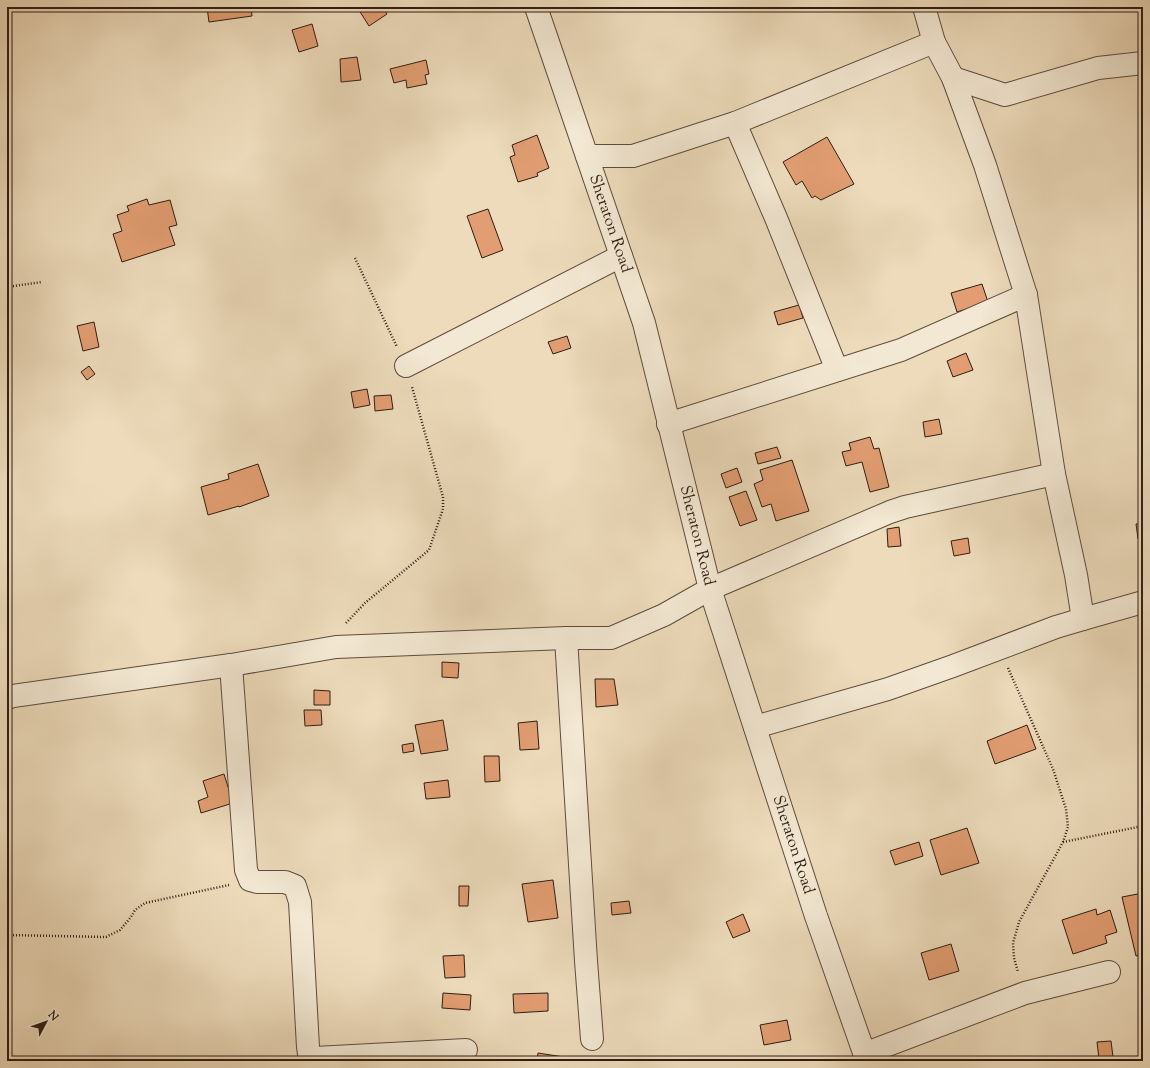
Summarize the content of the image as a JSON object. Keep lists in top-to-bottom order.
{
  "streets": {
    "street": ["Sheraton Road"]
  },
  "north": "top right"
}
